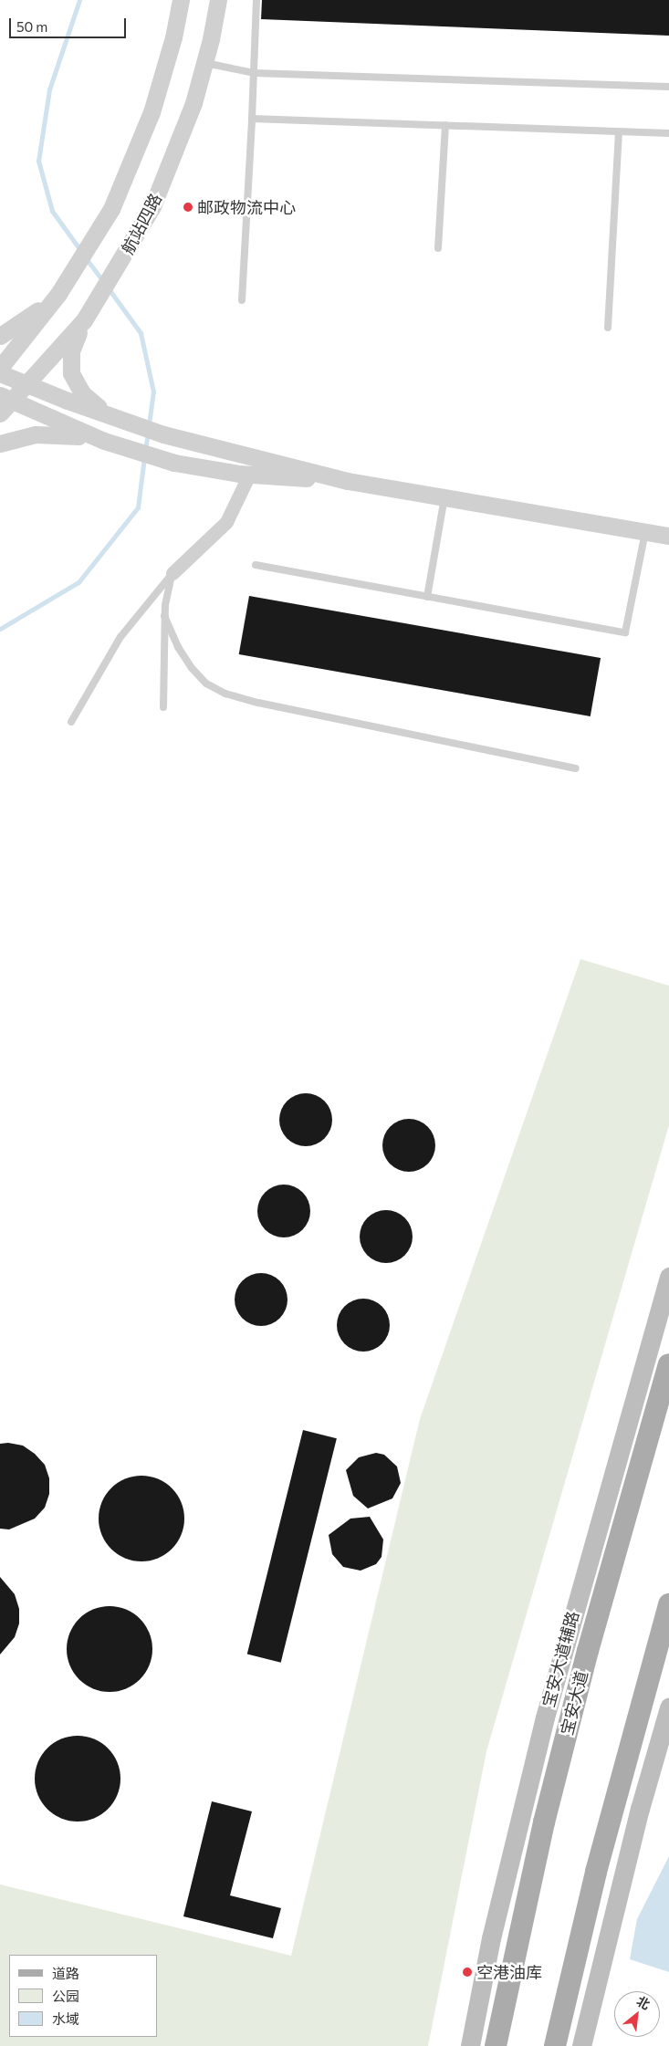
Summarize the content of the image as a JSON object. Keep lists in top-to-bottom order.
{
  "streets": {
    "main road": ["宝安大道辅路", "宝安大道"],
    "street": ["航站四路"]
  },
  "places": ["邮政物流中心", "空港油库"],
  "legend": ["道路", "公园", "水域"],
  "scale_bar": "50 m",
  "north": "top right"
}
